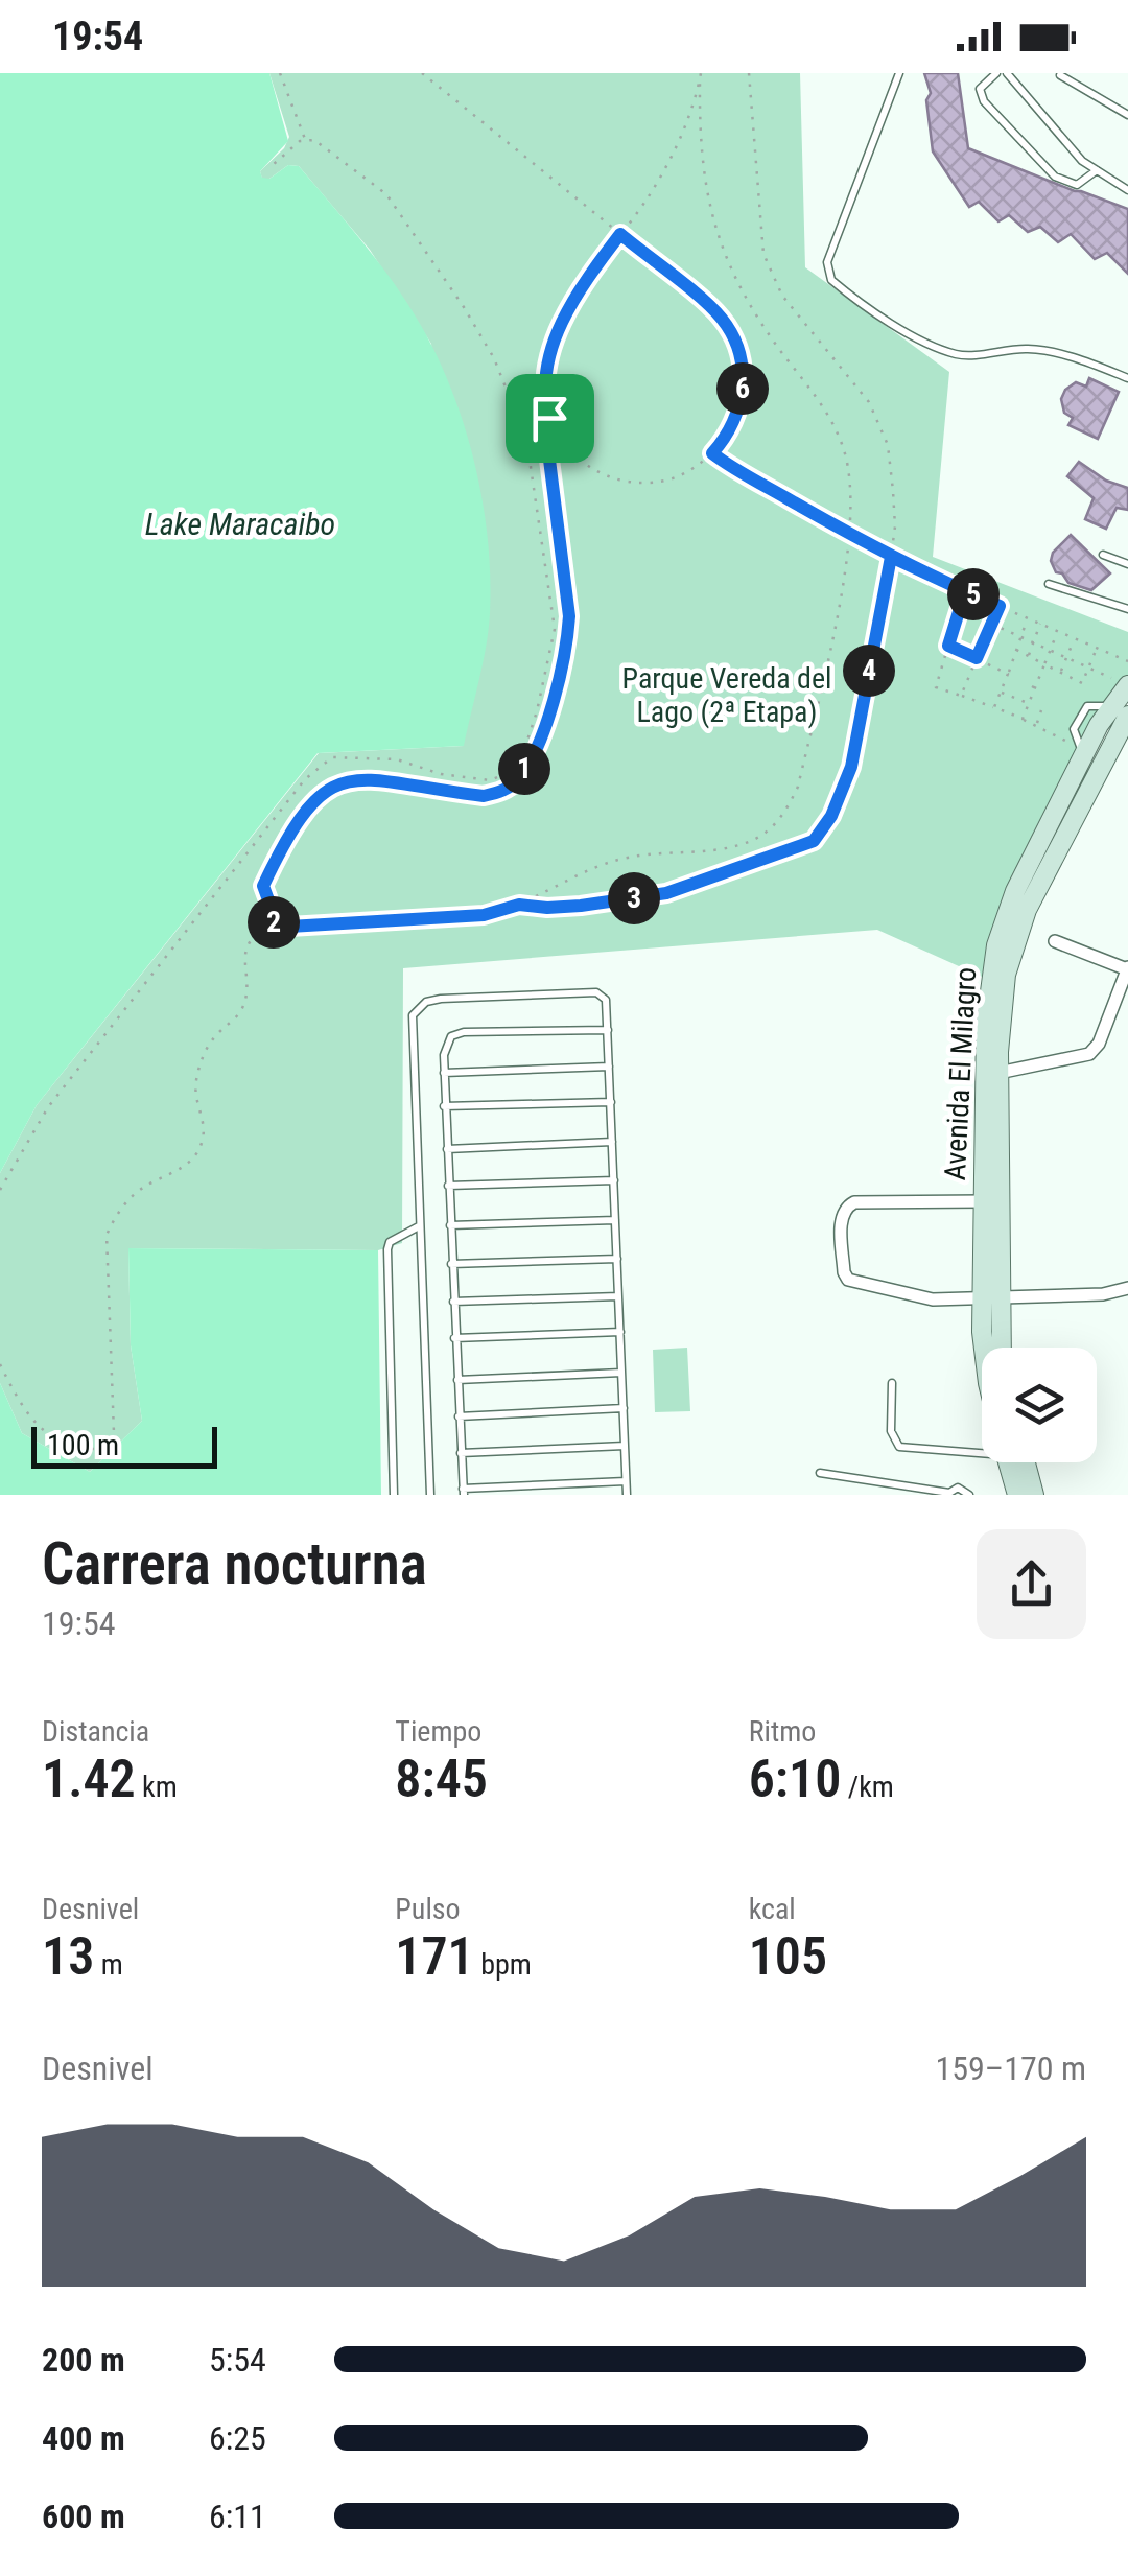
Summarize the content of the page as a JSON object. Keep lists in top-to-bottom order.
{
  "streets": {
    "main road": ["Avenida El Milagro"]
  },
  "water": ["Lake Maracaibo"],
  "parks": ["Parque Vereda del Lago (2ª Etapa)"],
  "scale_bar": "100 m",
  "page": {
    "status": "19:54",
    "pins": [
      "6",
      "5",
      "4",
      "1",
      "3",
      "2"
    ],
    "scale": "100 m",
    "heading": ["Carrera nocturna", "19:54"],
    "stats": [
      ["Distancia", "1.42 km"],
      ["Tiempo", "8:45"],
      ["Ritmo", "6:10 /km"],
      ["Desnivel", "13 m"],
      ["Pulso", "171 bpm"],
      ["kcal", "105"]
    ],
    "chart": ["Desnivel", "159–170 m"],
    "list": [
      {
        "name": "200 m",
        "note": "5:54"
      },
      {
        "name": "400 m",
        "note": "6:25"
      },
      {
        "name": "600 m",
        "note": "6:11"
      }
    ]
  }
}
